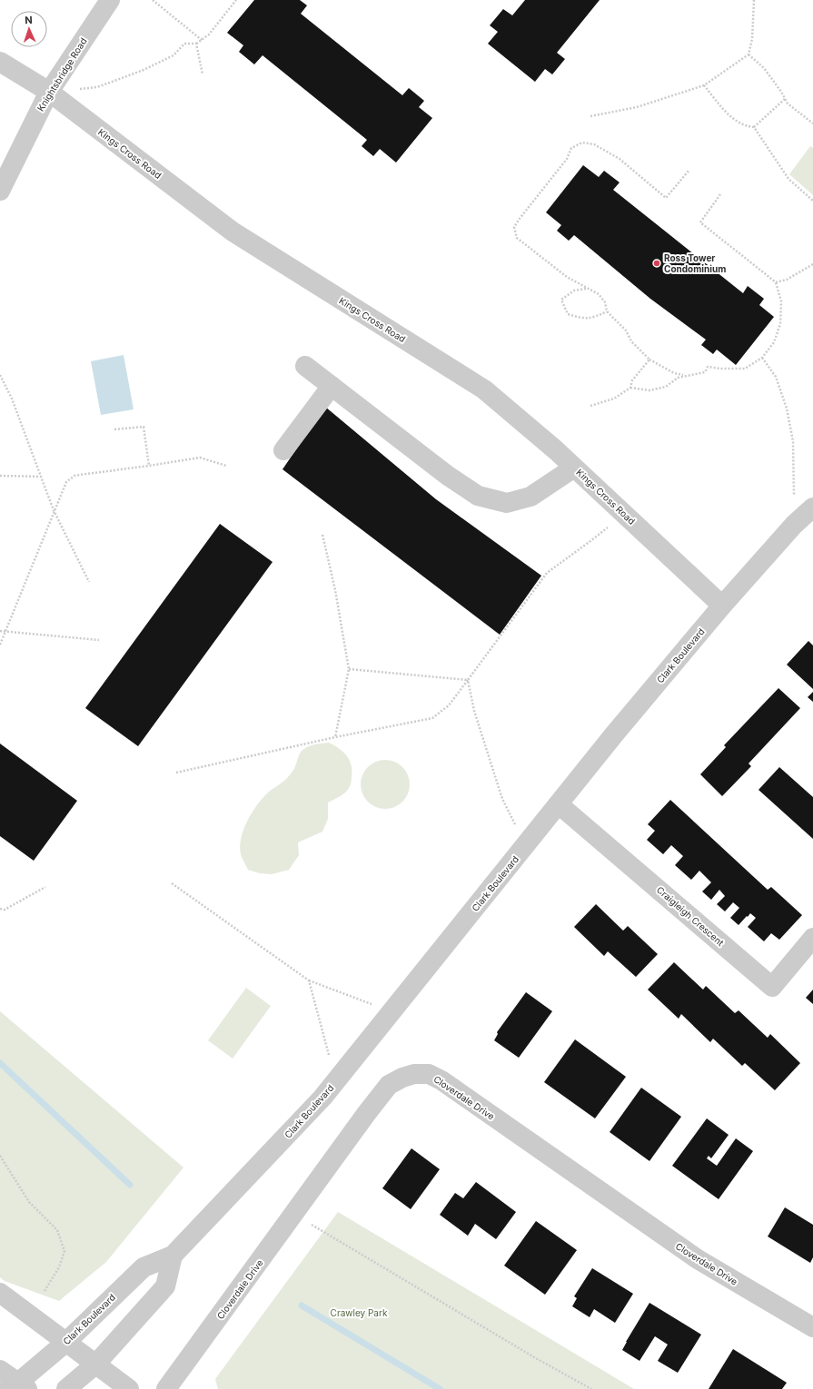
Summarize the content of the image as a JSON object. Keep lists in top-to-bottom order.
{
  "streets": {
    "street": [
      "Knightsbridge Road",
      "Kings Cross Road",
      "Clark Boulevard",
      "Craigleigh Crescent",
      "Cloverdale Drive"
    ]
  },
  "crossings": [
    ["Knightsbridge Road", "Kings Cross Road"],
    ["Kings Cross Road", "Clark Boulevard"],
    ["Clark Boulevard", "Craigleigh Crescent"]
  ],
  "parks": ["Crawley Park"],
  "places": ["Ross Tower Condominium"],
  "north": "top"
}
